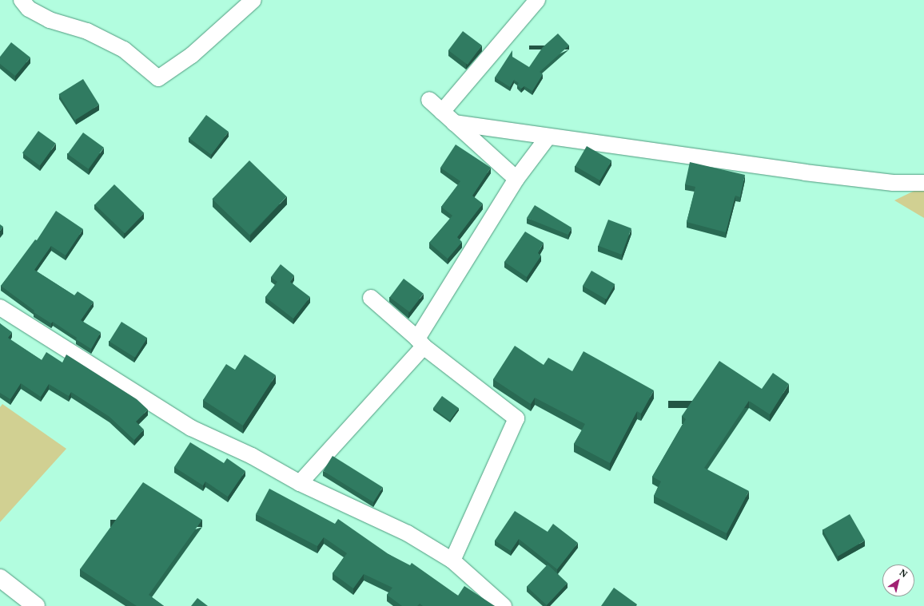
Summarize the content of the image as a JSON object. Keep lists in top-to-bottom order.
{
  "north": "top right"
}
